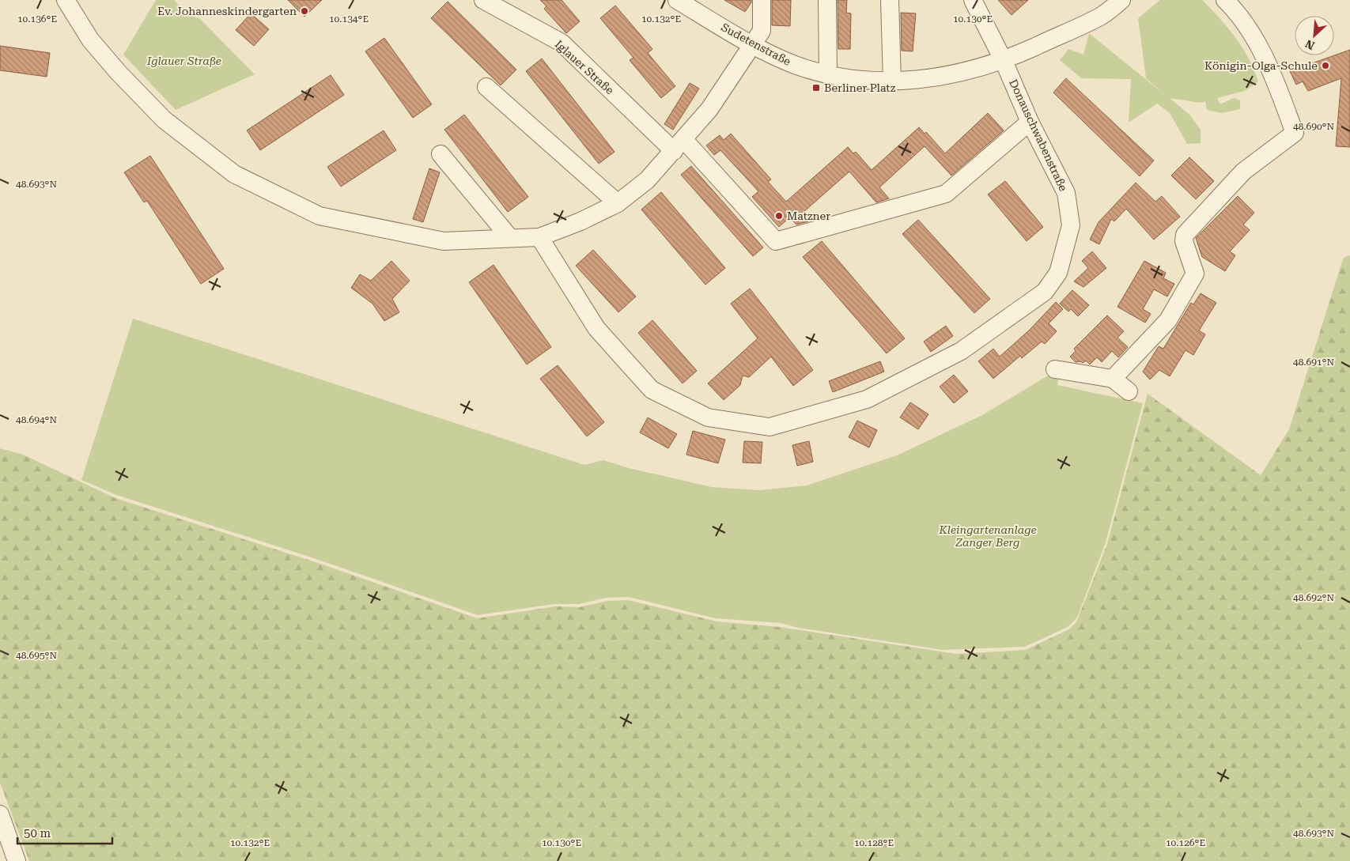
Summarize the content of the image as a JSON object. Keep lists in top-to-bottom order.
{
  "streets": {
    "street": ["Sudetenstraße", "Iglauer Straße", "Donauschwabenstraße"]
  },
  "crossings": [
    ["Sudetenstraße", "Donauschwabenstraße"]
  ],
  "parks": ["Iglauer Straße", "Kleingartenanlage Zanger Berg"],
  "places": {
    "other": ["Ev. Johanneskindergarten", "Königin-Olga-Schule", "Matzner"],
    "transit": ["Berliner Platz"]
  },
  "scale_bar": "50 m",
  "north": "bottom left",
  "coordinates": [
    "10.136°E",
    "10.134°E",
    "10.132°E",
    "10.130°E",
    "48.690°N",
    "48.693°N",
    "48.691°N",
    "48.694°N",
    "48.692°N",
    "48.695°N",
    "10.128°E",
    "10.126°E"
  ]
}
